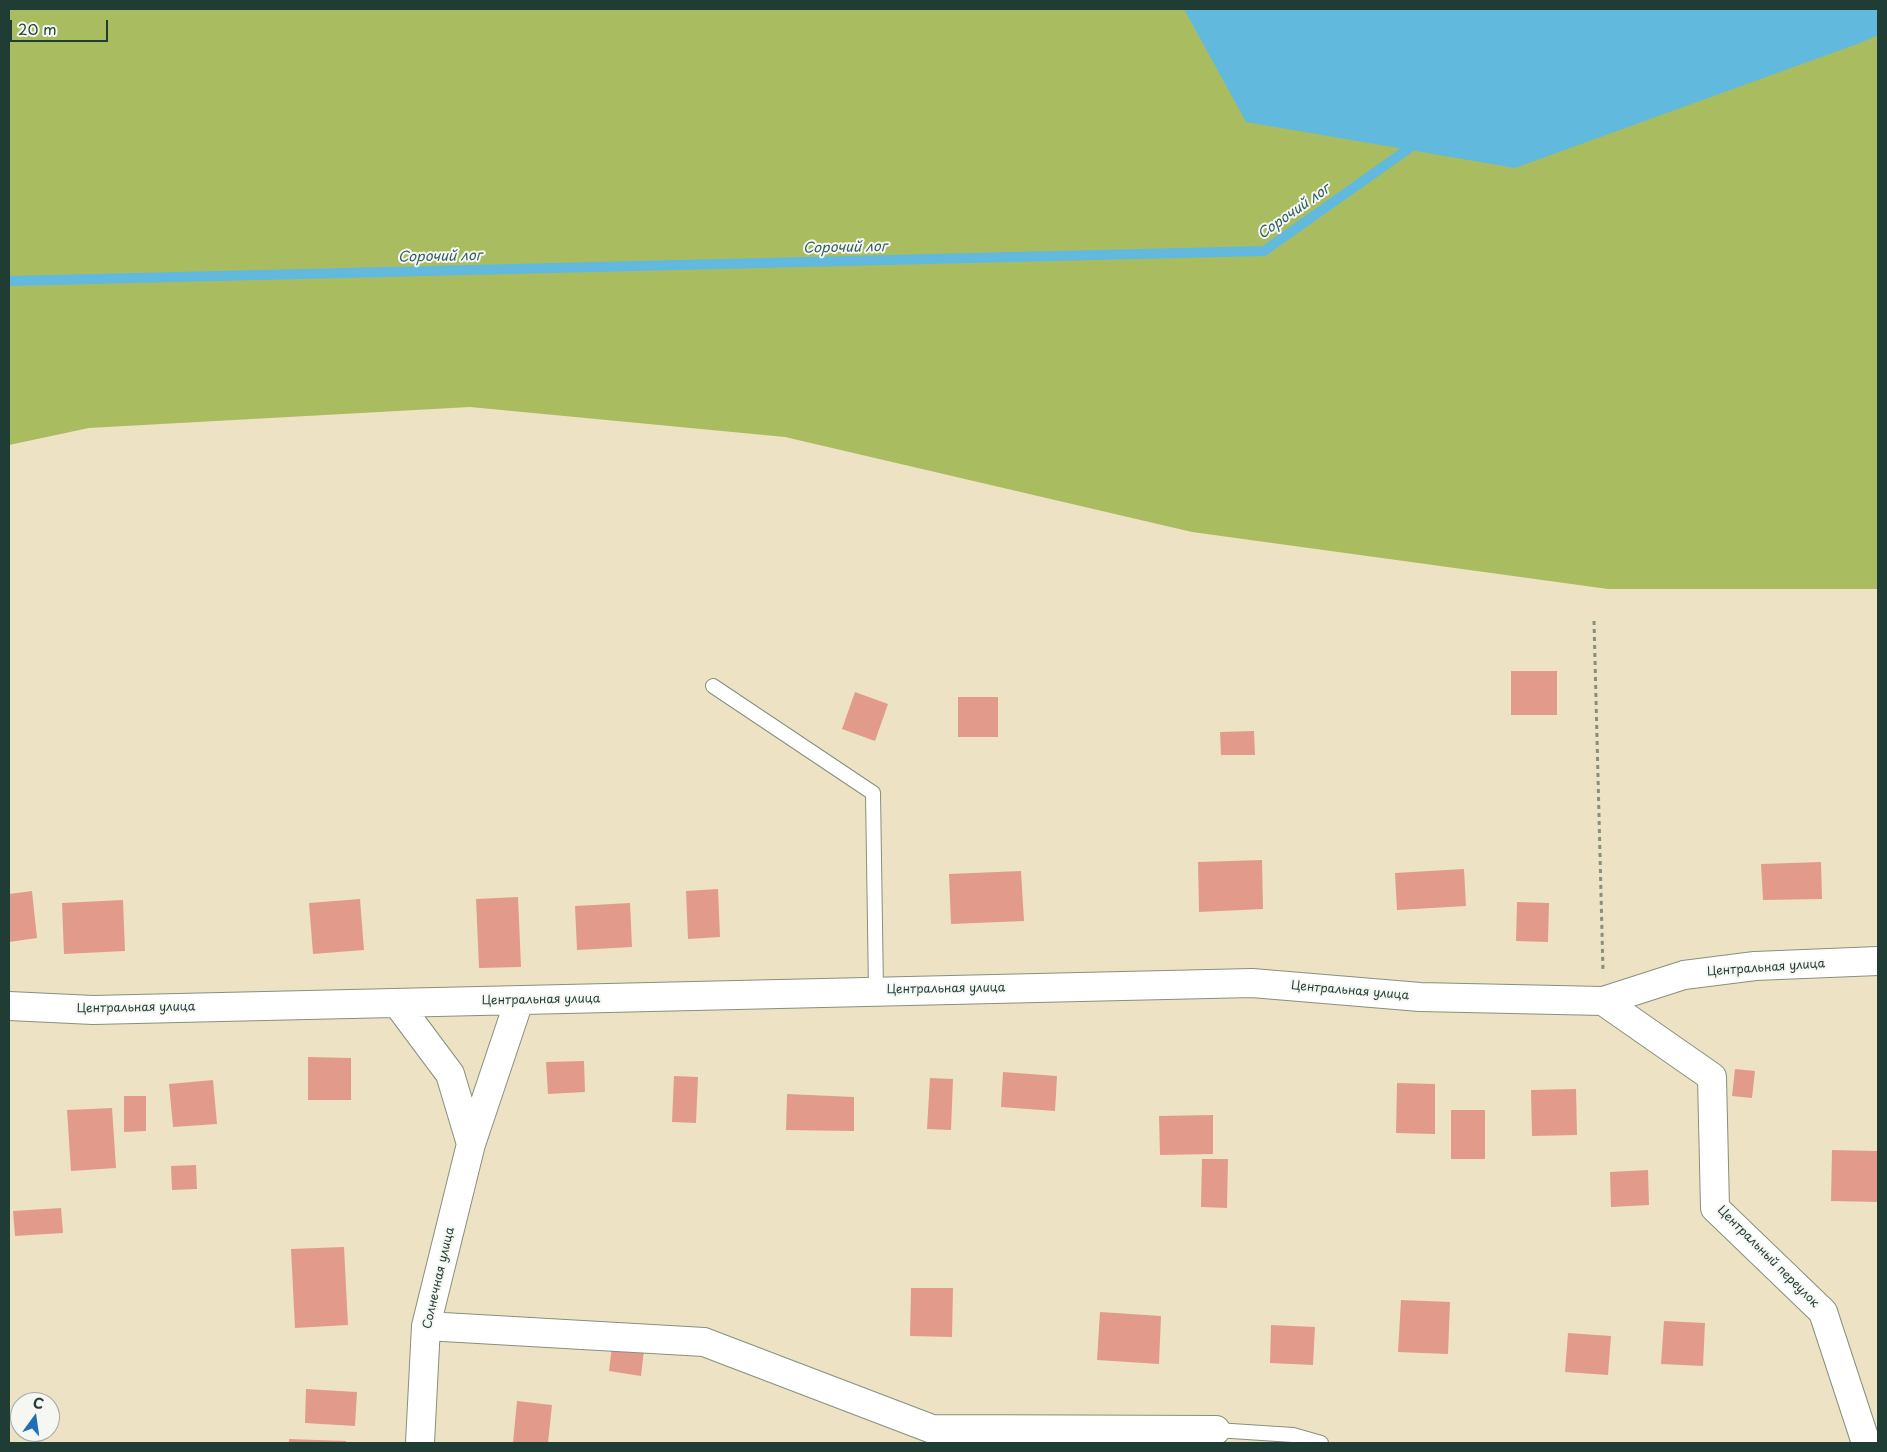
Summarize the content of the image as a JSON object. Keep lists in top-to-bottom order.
{
  "streets": {
    "street": ["Центральная улица", "Центральный переулок", "Солнечная улица"]
  },
  "crossings": [
    ["Центральная улица", "Центральный переулок"],
    ["Центральная улица", "Солнечная улица"]
  ],
  "water": ["Сорочий лог"],
  "scale_bar": "20 m",
  "north": "top"
}
